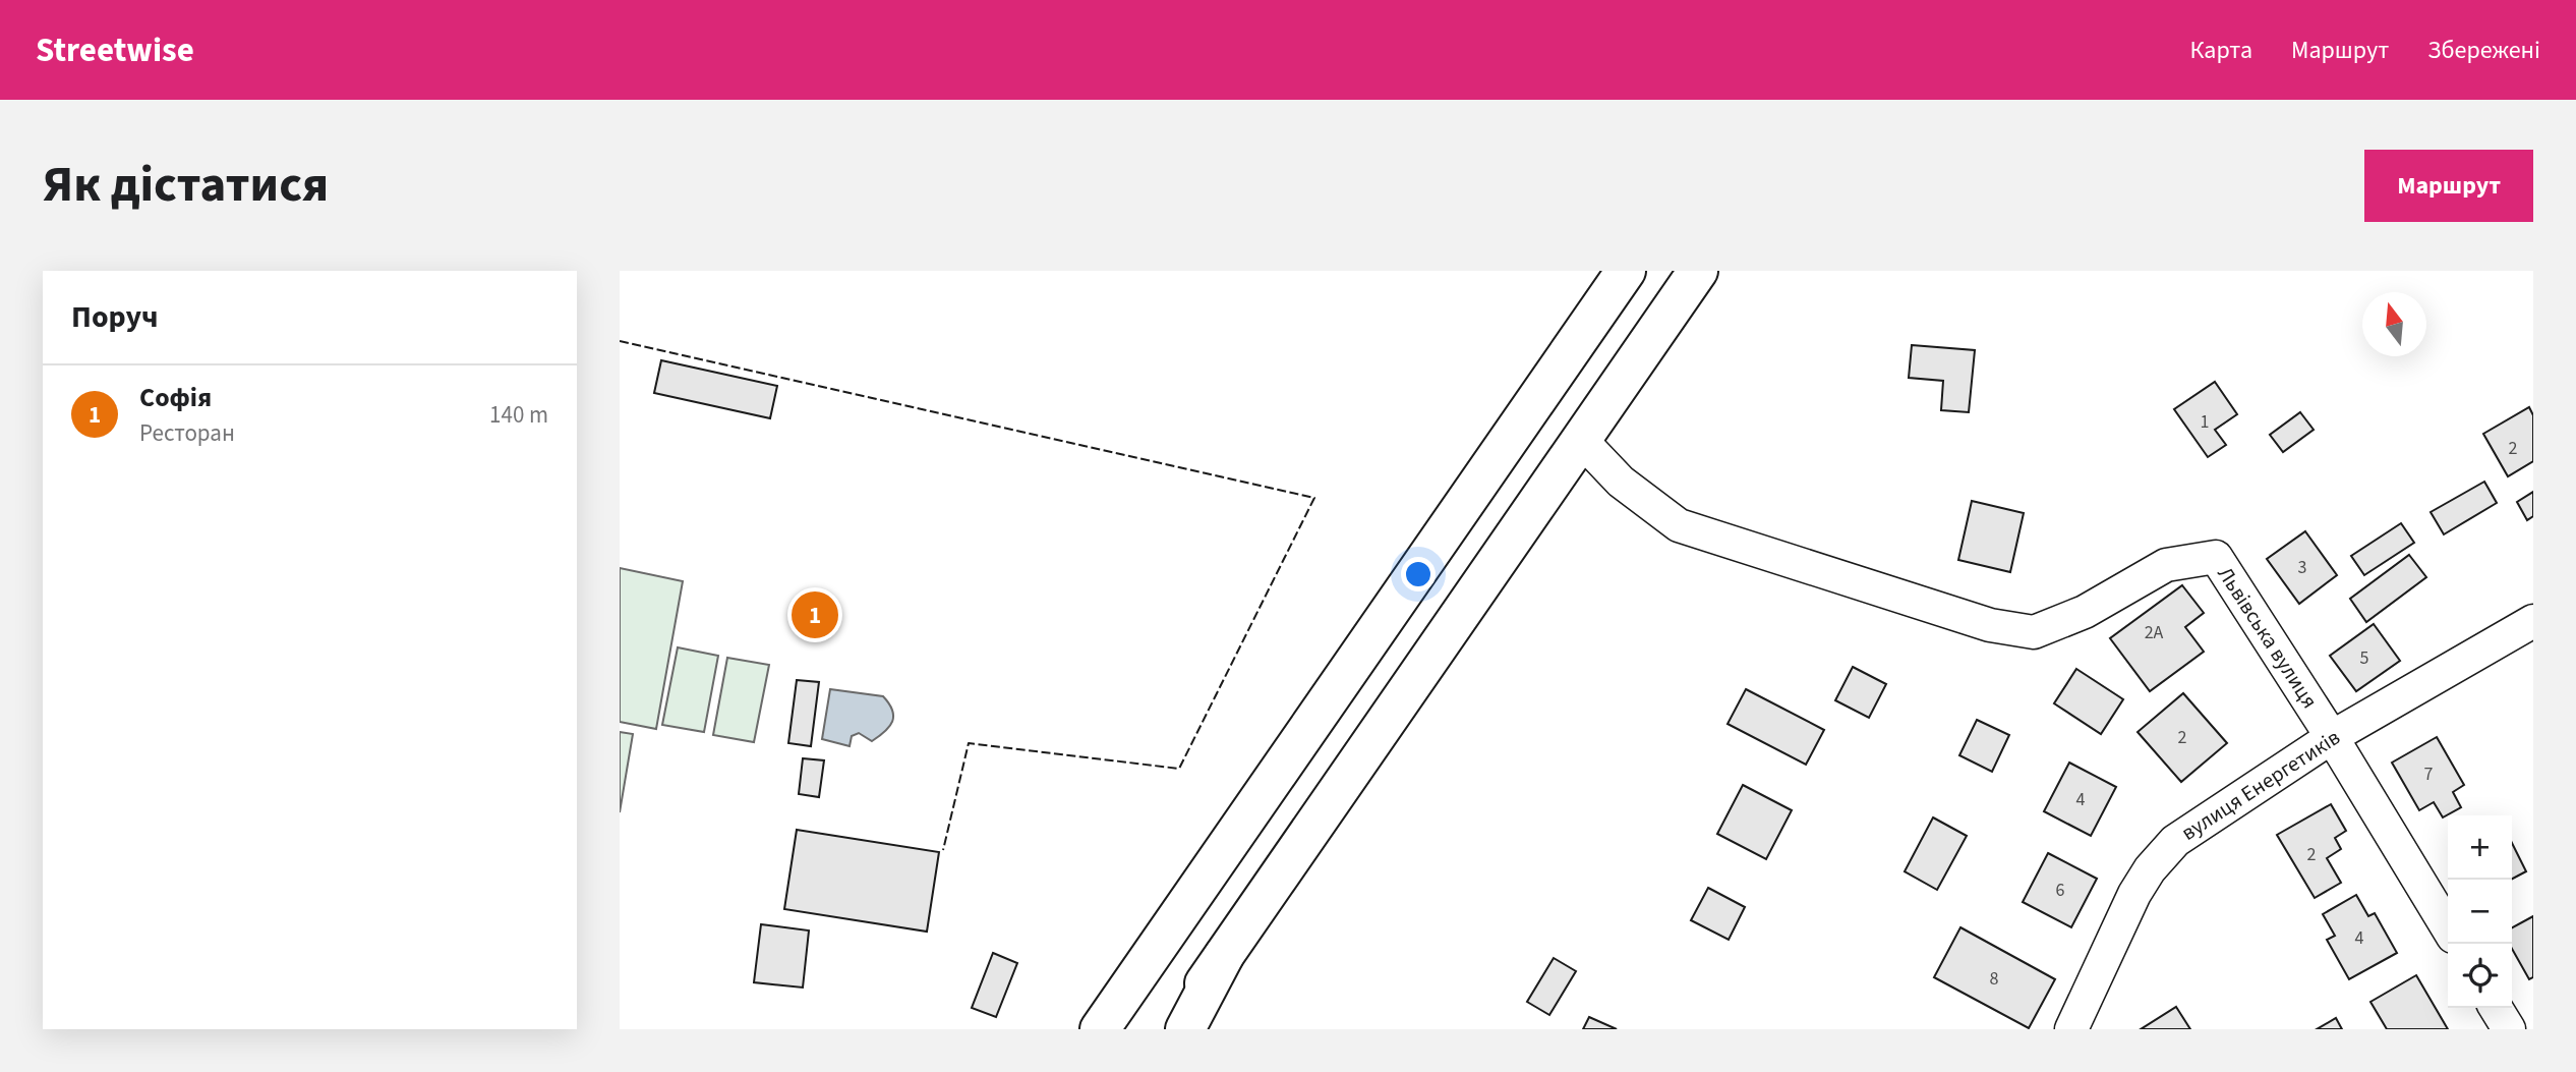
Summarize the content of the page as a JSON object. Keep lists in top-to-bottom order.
{
  "streets": {
    "street": ["Львівська вулиця", "вулиця Енергетиків"]
  },
  "crossings": [
    ["Львівська вулиця", "вулиця Енергетиків"]
  ],
  "house_numbers": [
    "1",
    "2",
    "3",
    "2А",
    "5",
    "2",
    "7",
    "4",
    "2",
    "6",
    "4",
    "8"
  ],
  "north": "top",
  "page": {
    "header": "Streetwise",
    "nav": ["Карта", "Маршрут", "Збережені"],
    "title": "Як дістатися",
    "buttons": "Маршрут",
    "heading": "Поруч",
    "list": [
      {
        "mark": "1",
        "name": "Софія",
        "note": "Ресторан",
        "value": "140 m"
      }
    ],
    "pins": "1",
    "map_buttons": ["+", "−"]
  }
}
